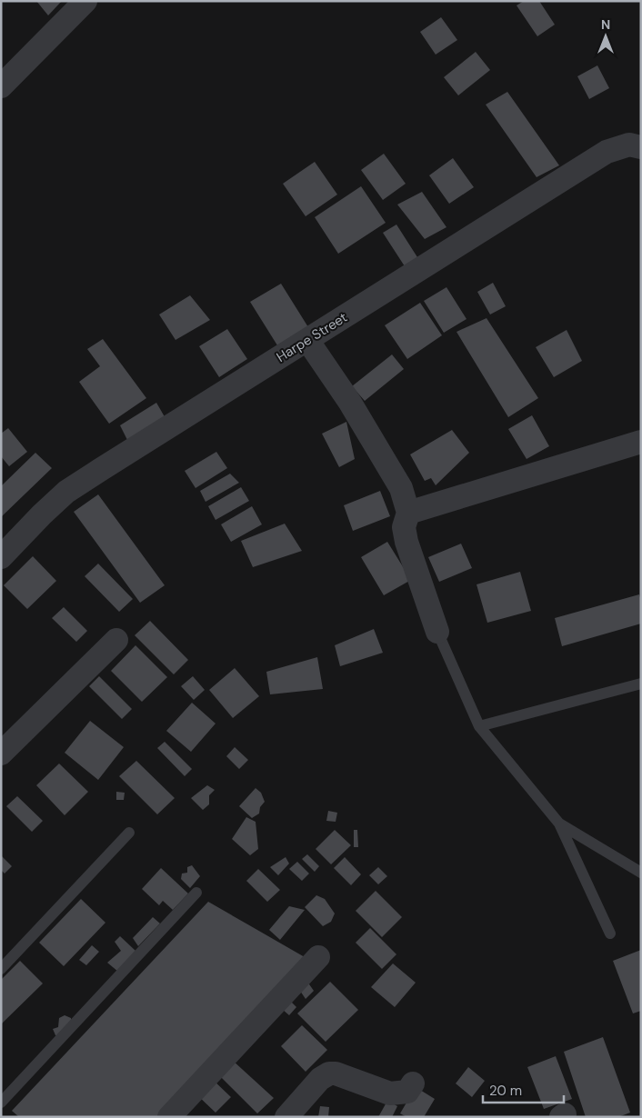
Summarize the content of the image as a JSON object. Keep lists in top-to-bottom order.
{
  "streets": {
    "street": ["Harpe Street"]
  },
  "scale_bar": "20 m",
  "north": "top"
}
